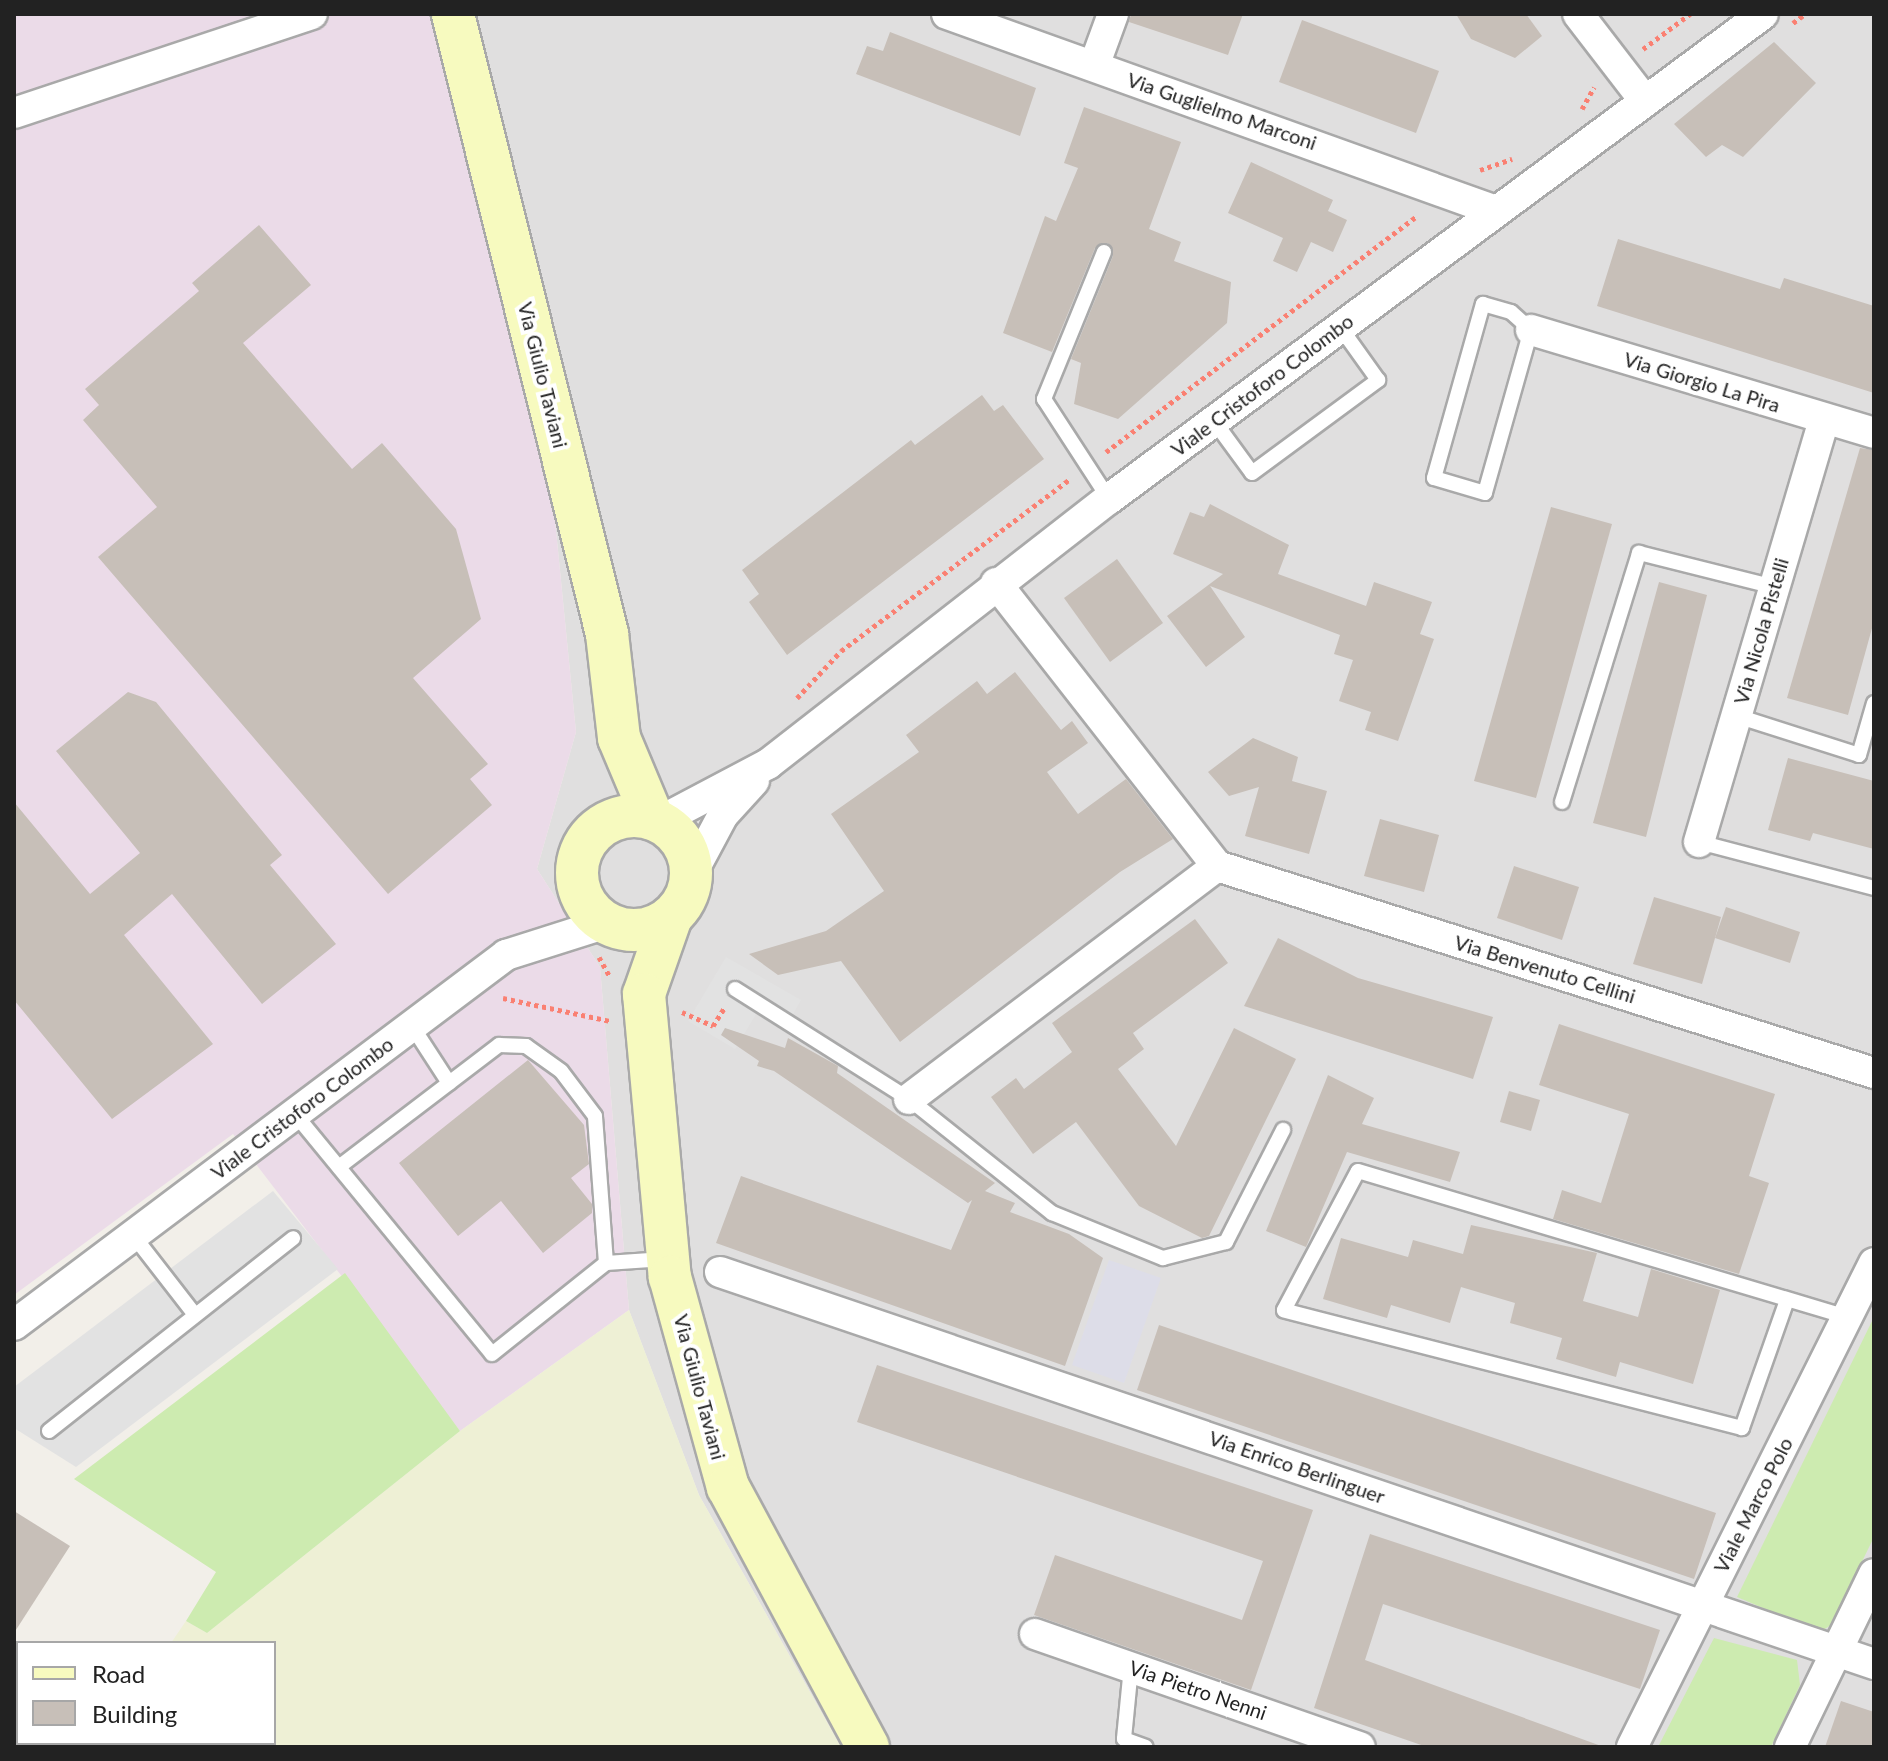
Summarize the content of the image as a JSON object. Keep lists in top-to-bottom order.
{
  "streets": {
    "main road": ["Via Giulio Taviani", "Viale Cristoforo Colombo"],
    "street": [
      "Via Guglielmo Marconi",
      "Via Giorgio La Pira",
      "Via Nicola Pistelli",
      "Via Benvenuto Cellini",
      "Via Enrico Berlinguer",
      "Viale Marco Polo",
      "Via Pietro Nenni"
    ]
  },
  "crossings": [
    ["Via Guglielmo Marconi", "Viale Cristoforo Colombo"],
    ["Via Giulio Taviani", "Viale Cristoforo Colombo"],
    ["Via Giorgio La Pira", "Via Nicola Pistelli"],
    ["Via Enrico Berlinguer", "Viale Marco Polo"]
  ],
  "legend": ["Road", "Building"]
}
